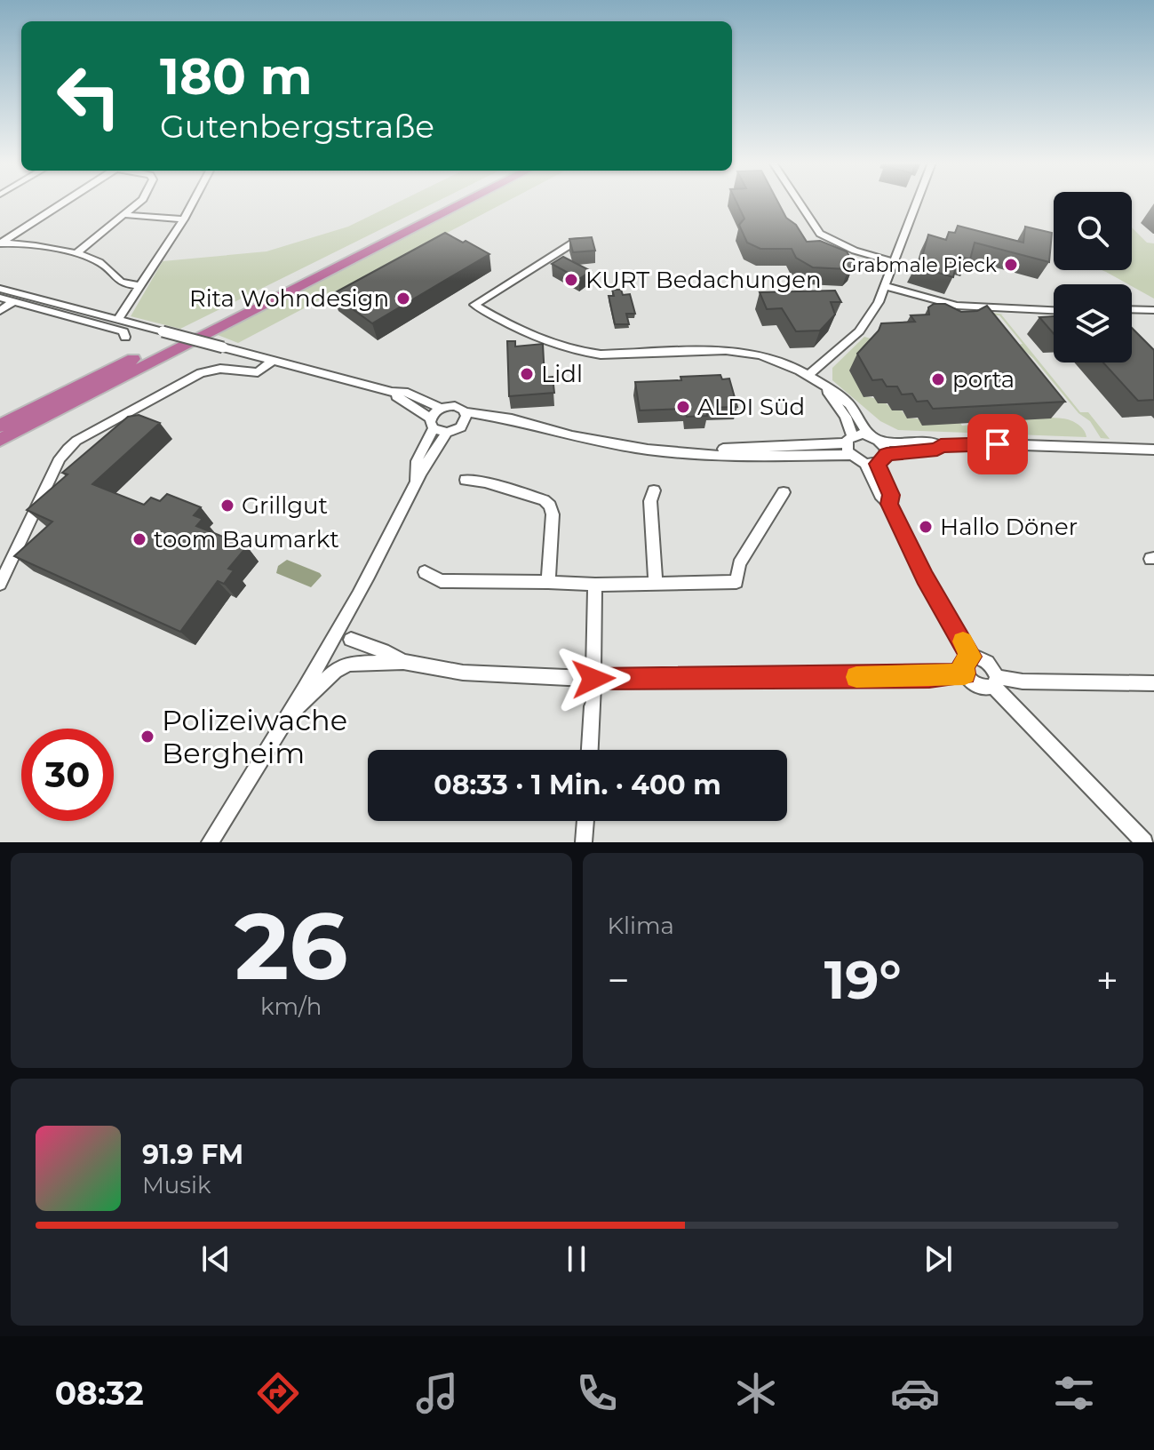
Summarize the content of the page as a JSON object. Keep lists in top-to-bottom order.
{
  "places": [
    "Grabmale Pieck",
    "KURT Bedachungen",
    "Rita Wohndesign",
    "Lidl",
    "porta",
    "ALDI Süd",
    "Grillgut",
    "Hallo Döner",
    "toom Baumarkt",
    "Polizeiwache Bergheim"
  ],
  "page": {
    "turn": ["180 m", "Gutenbergstraße"],
    "limit": "30",
    "trip": "08:33 · 1 Min. · 400 m",
    "tile": [
      ["26", "km/h"],
      "Klima"
    ],
    "heat": ["−", "19°", "+"],
    "song": ["91.9 FM", "Musik"],
    "tabs": "08:32"
  }
}
